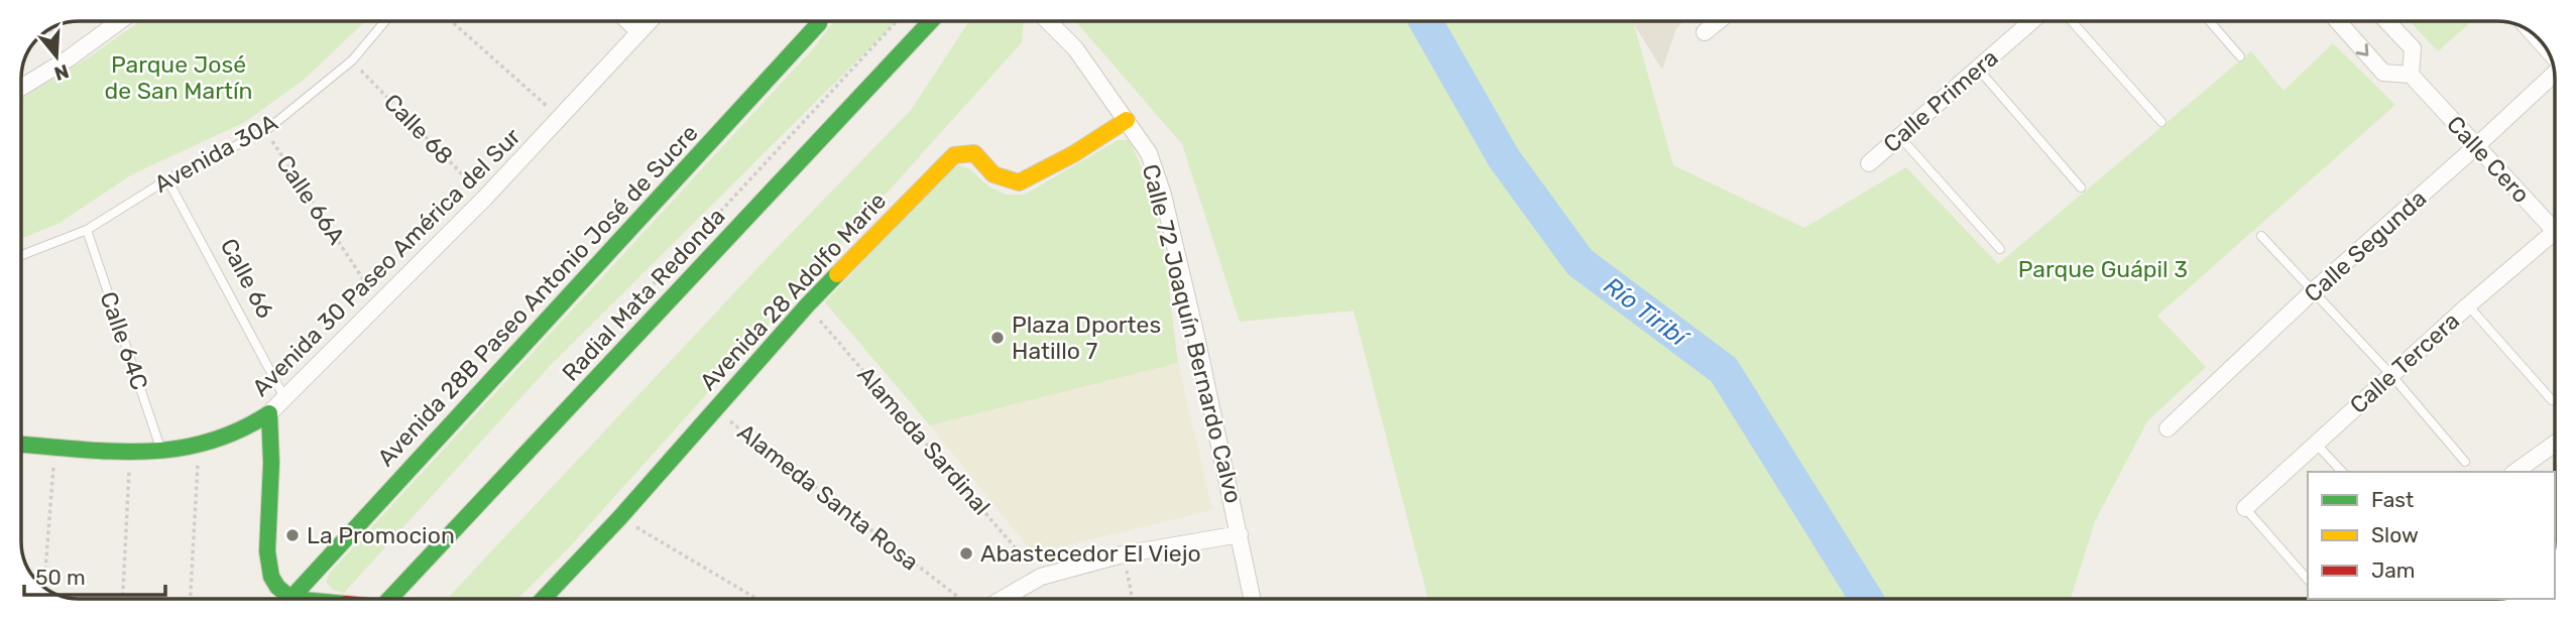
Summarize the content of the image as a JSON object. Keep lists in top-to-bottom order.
{
  "streets": {
    "street": [
      "Calle Primera",
      "Calle Cero",
      "Calle Segunda",
      "Avenida 30 Paseo América del Sur",
      "Avenida 28 Adolfo Marie",
      "Radial Mata Redonda",
      "Avenida 28B Paseo Antonio José de Sucre",
      "Calle 72 Joaquín Bernardo Calvo",
      "Calle Tercera"
    ],
    "lane": ["Avenida 30A", "Calle 66", "Calle 64C"],
    "path": [
      "Calle 68",
      "Calle 66A",
      "Alameda Sardinal",
      "Alameda Santa Rosa"
    ]
  },
  "crossings": [
    ["Calle 68", "Avenida 30A"],
    ["Calle 68", "Avenida 30 Paseo América del Sur"],
    ["Avenida 30A", "Calle 66A"],
    ["Avenida 30A", "Calle 66"],
    ["Avenida 30A", "Calle 64C"],
    ["Calle Cero", "Calle Segunda"],
    ["Calle 66A", "Avenida 30 Paseo América del Sur"],
    ["Avenida 30 Paseo América del Sur", "Calle 66"],
    ["Avenida 30 Paseo América del Sur", "Calle 64C"],
    ["Avenida 28 Adolfo Marie", "Calle 72 Joaquín Bernardo Calvo"],
    ["Avenida 28 Adolfo Marie", "Alameda Sardinal"],
    ["Avenida 28 Adolfo Marie", "Alameda Santa Rosa"]
  ],
  "water": ["Río Tiribí"],
  "parks": ["Parque José de San Martín", "Parque Guápil 3"],
  "places": ["Plaza Dportes Hatillo 7", "La Promocion", "Abastecedor El Viejo"],
  "legend": ["Fast", "Slow", "Jam"],
  "scale_bar": "50 m",
  "north": "bottom"
}
